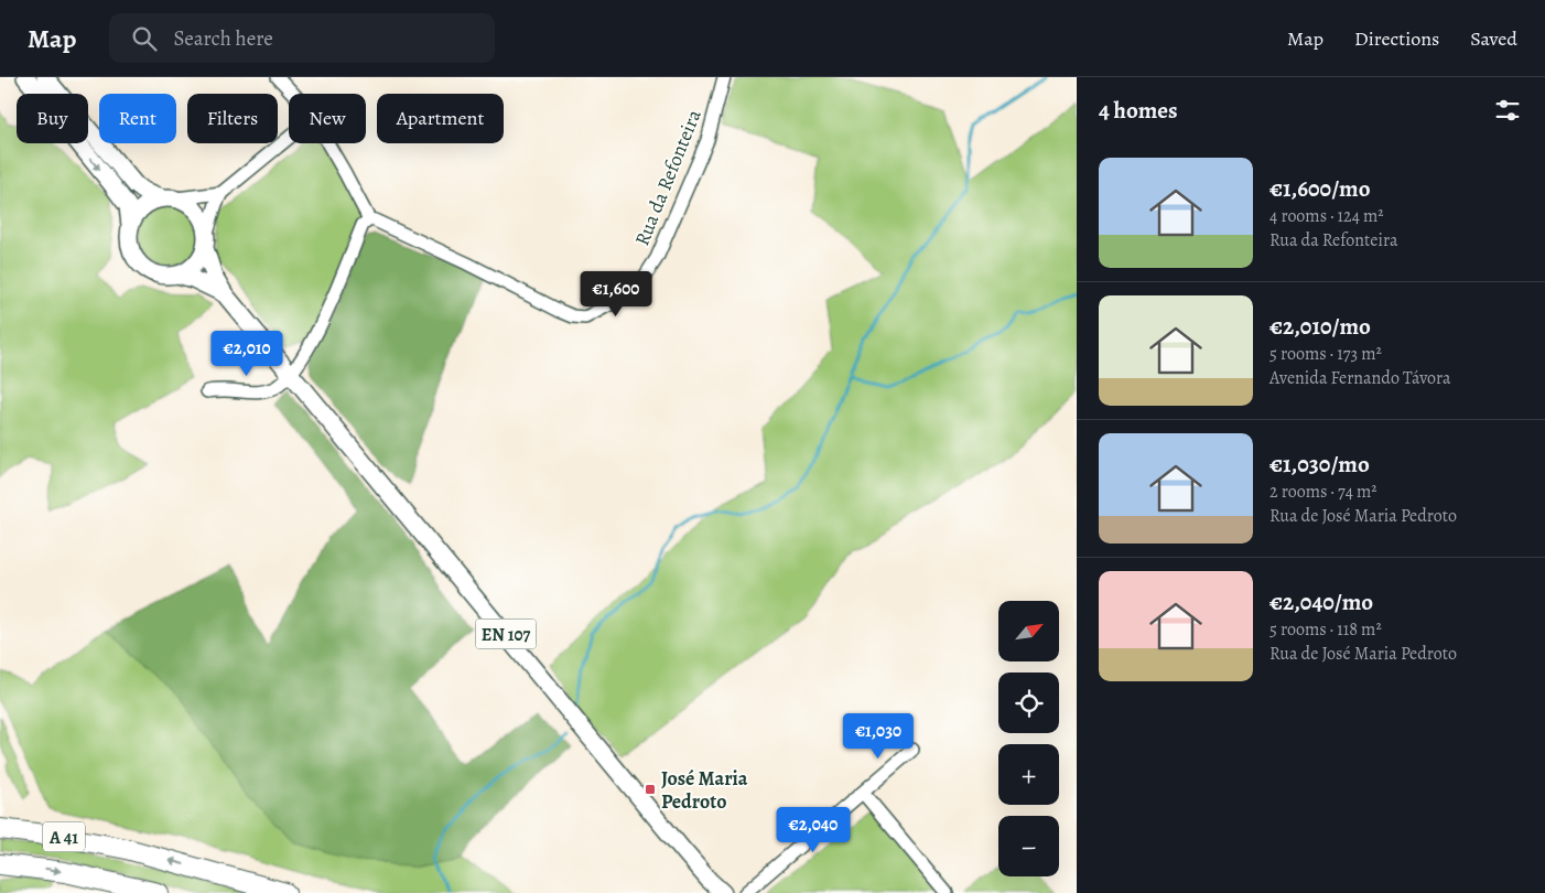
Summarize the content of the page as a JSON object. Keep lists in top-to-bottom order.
{
  "streets": {
    "highway": ["A 41"],
    "main road": ["EN 107"],
    "street": ["Rua da Refonteira"]
  },
  "places": {
    "transit": ["José Maria Pedroto"]
  },
  "north": "top right",
  "page": {
    "header": "Map",
    "search": "Search here",
    "nav": ["Map", "Directions", "Saved"],
    "heading": "4 homes",
    "chip": [
      "Buy",
      "Rent",
      "Filters",
      "New",
      "Apartment"
    ],
    "list": [
      {
        "name": "€1,600/mo",
        "note": "4 rooms · 124 m² · Rua da Refonteira"
      },
      {
        "name": "€2,010/mo",
        "note": "5 rooms · 173 m² · Avenida Fernando Távora"
      },
      {
        "name": "€1,030/mo",
        "note": "2 rooms · 74 m² · Rua de José Maria Pedroto"
      },
      {
        "name": "€2,040/mo",
        "note": "5 rooms · 118 m² · Rua de José Maria Pedroto"
      }
    ],
    "price": [
      "€1,600",
      "€2,010",
      "€1,030",
      "€2,040"
    ],
    "map_buttons": ["+", "−"]
  }
}
